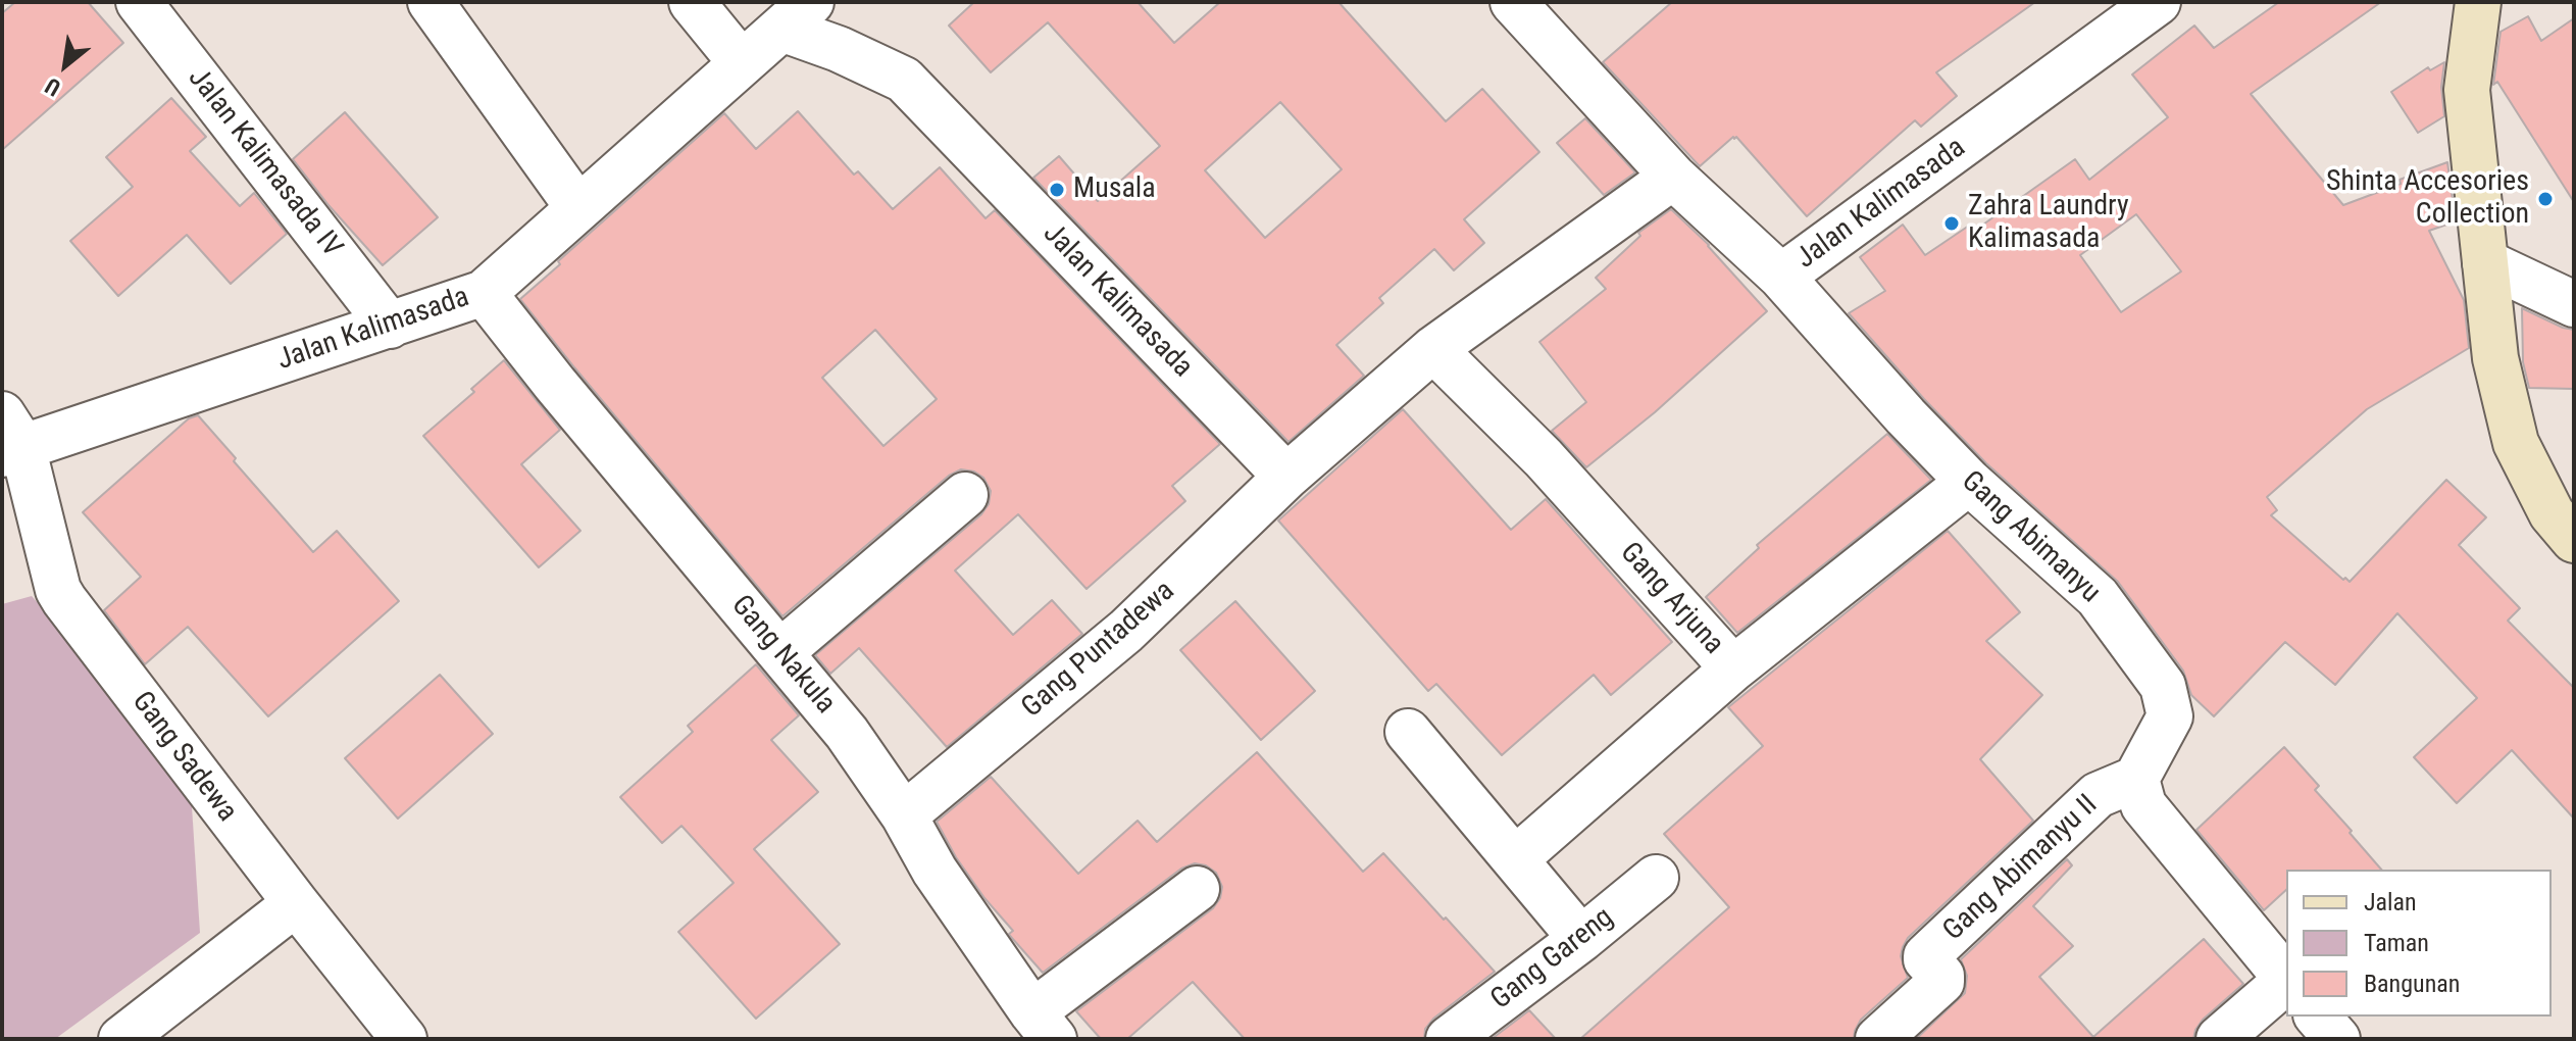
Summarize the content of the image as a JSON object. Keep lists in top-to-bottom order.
{
  "streets": {
    "street": [
      "Jalan Kalimasada IV",
      "Jalan Kalimasada",
      "Gang Abimanyu",
      "Gang Arjuna",
      "Gang Puntadewa",
      "Gang Nakula",
      "Gang Sadewa",
      "Gang Abimanyu II",
      "Gang Gareng"
    ]
  },
  "crossings": [
    ["Jalan Kalimasada IV", "Jalan Kalimasada"],
    ["Jalan Kalimasada", "Gang Abimanyu"],
    ["Jalan Kalimasada", "Gang Puntadewa"],
    ["Jalan Kalimasada", "Gang Nakula"],
    ["Jalan Kalimasada", "Gang Sadewa"],
    ["Gang Abimanyu", "Gang Arjuna"],
    ["Gang Abimanyu", "Gang Abimanyu II"],
    ["Gang Puntadewa", "Gang Nakula"]
  ],
  "places": ["Musala", "Shinta Accesories Collection", "Zahra Laundry Kalimasada"],
  "legend": ["Jalan", "Taman", "Bangunan"],
  "north": "bottom left"
}
